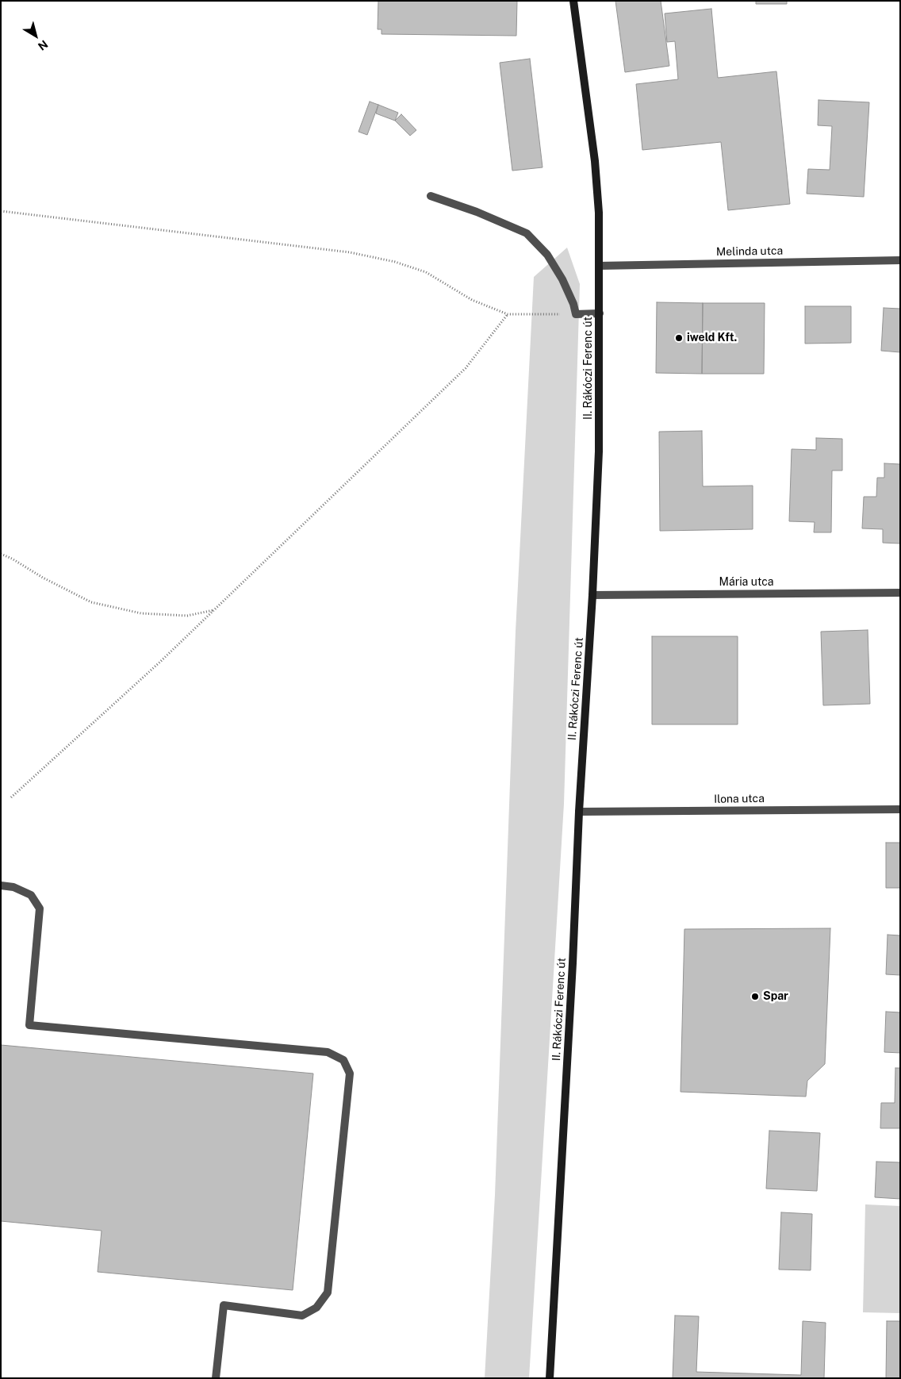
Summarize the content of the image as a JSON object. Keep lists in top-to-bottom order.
{
  "streets": {
    "main road": ["II. Rákóczi Ferenc út"],
    "street": ["Melinda utca", "Mária utca", "Ilona utca"]
  },
  "crossings": [
    ["Melinda utca", "II. Rákóczi Ferenc út"],
    ["II. Rákóczi Ferenc út", "Mária utca"],
    ["II. Rákóczi Ferenc út", "Ilona utca"]
  ],
  "places": ["iweld Kft.", "Spar"],
  "north": "bottom right"
}
